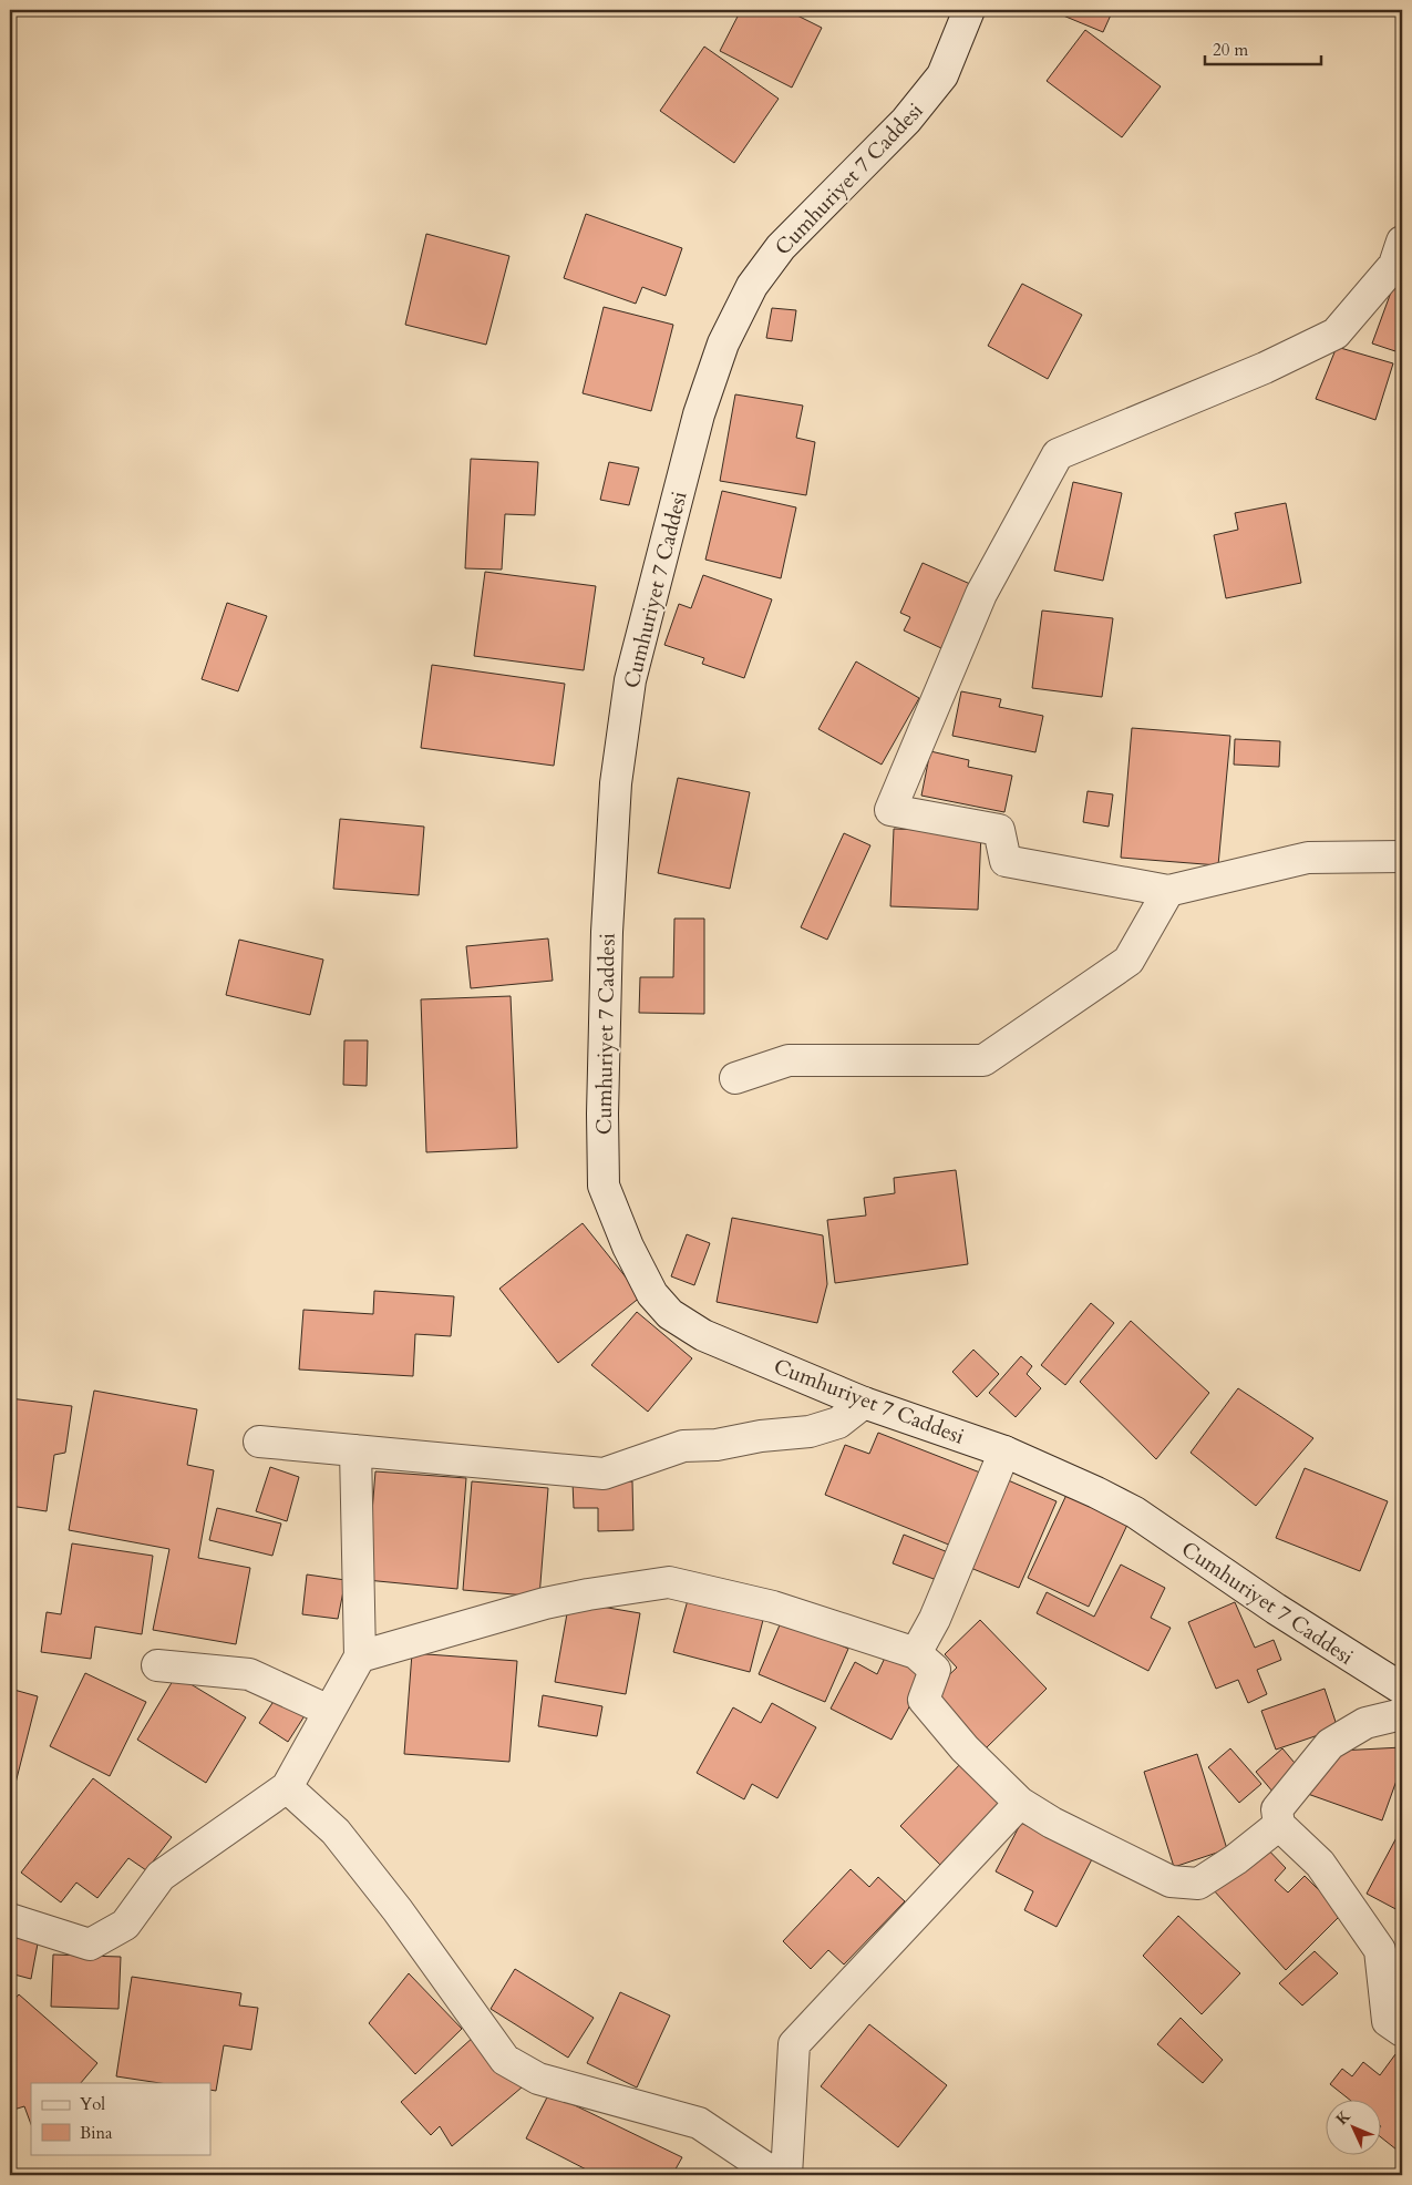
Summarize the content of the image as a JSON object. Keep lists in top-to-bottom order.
{
  "streets": {
    "street": ["Cumhuriyet 7 Caddesi"]
  },
  "legend": ["Yol", "Bina"],
  "scale_bar": "20 m",
  "north": "top left"
}
